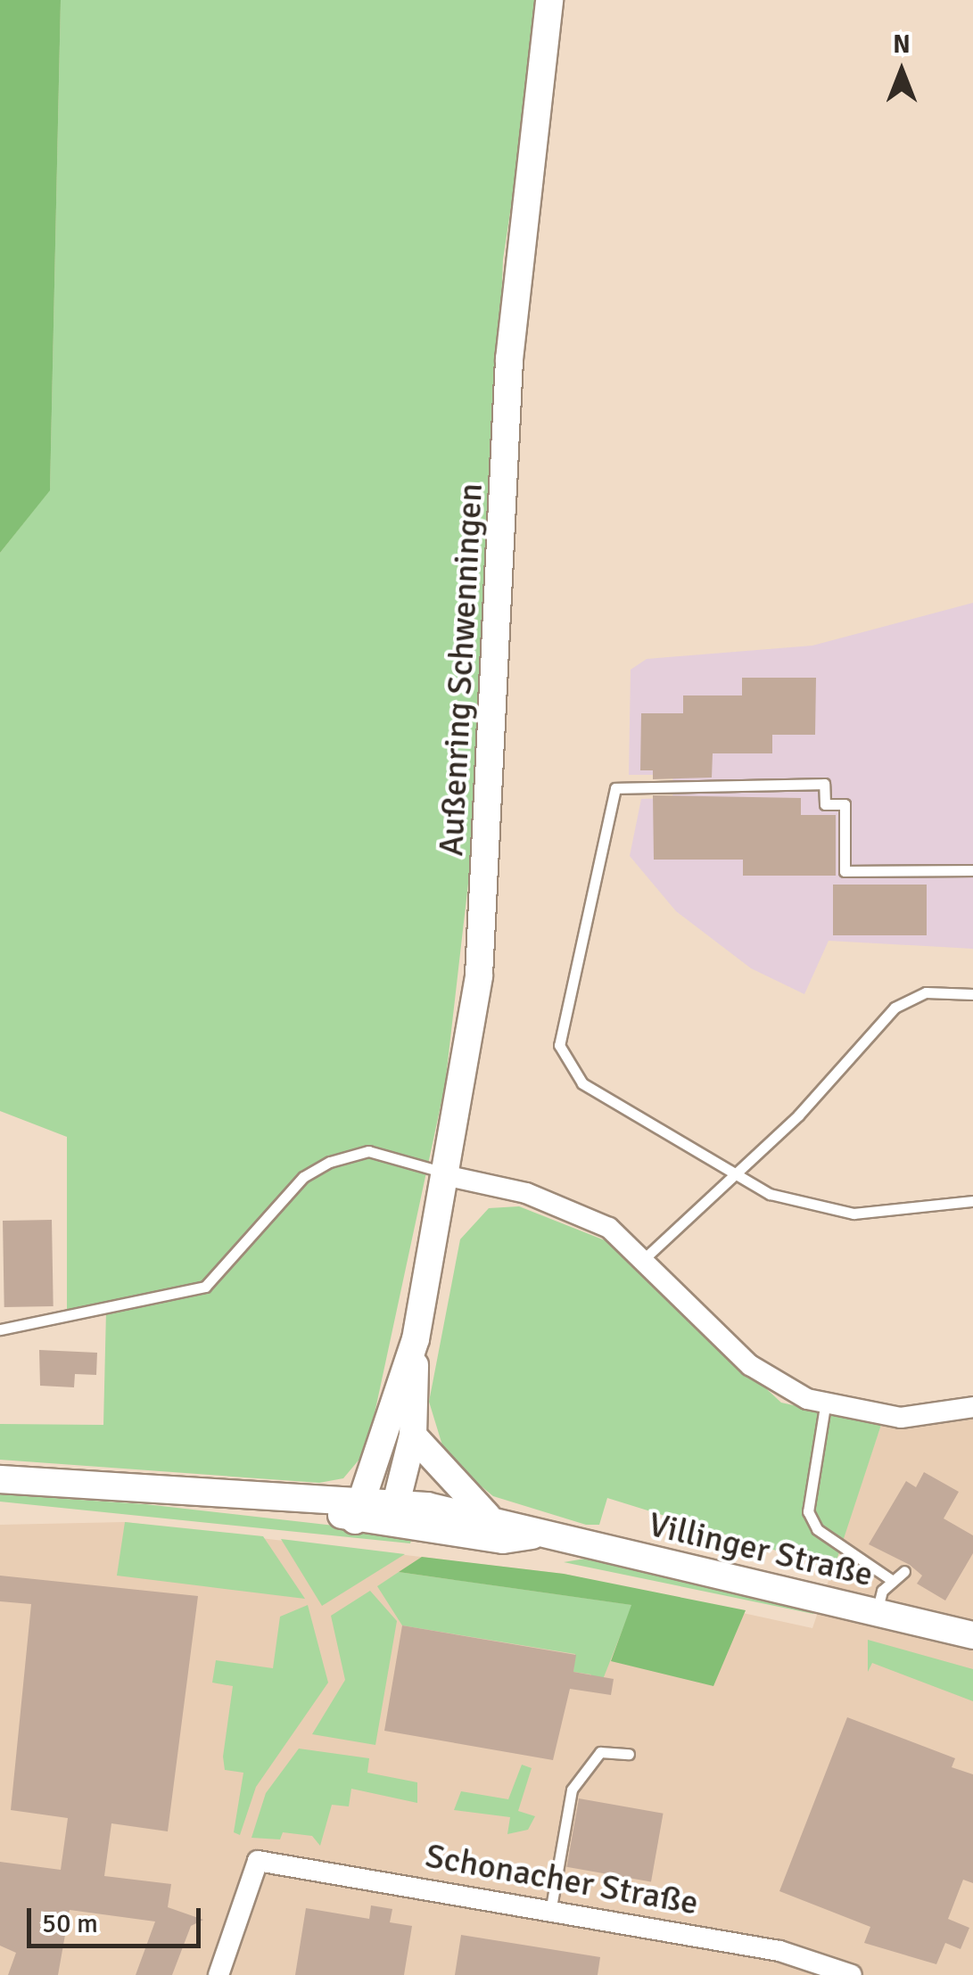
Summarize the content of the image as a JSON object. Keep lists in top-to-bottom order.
{
  "streets": {
    "street": ["Außenring Schwenningen", "Villinger Straße", "Schonacher Straße"]
  },
  "crossings": [
    ["Außenring Schwenningen", "Villinger Straße"]
  ],
  "scale_bar": "50 m",
  "north": "top"
}
